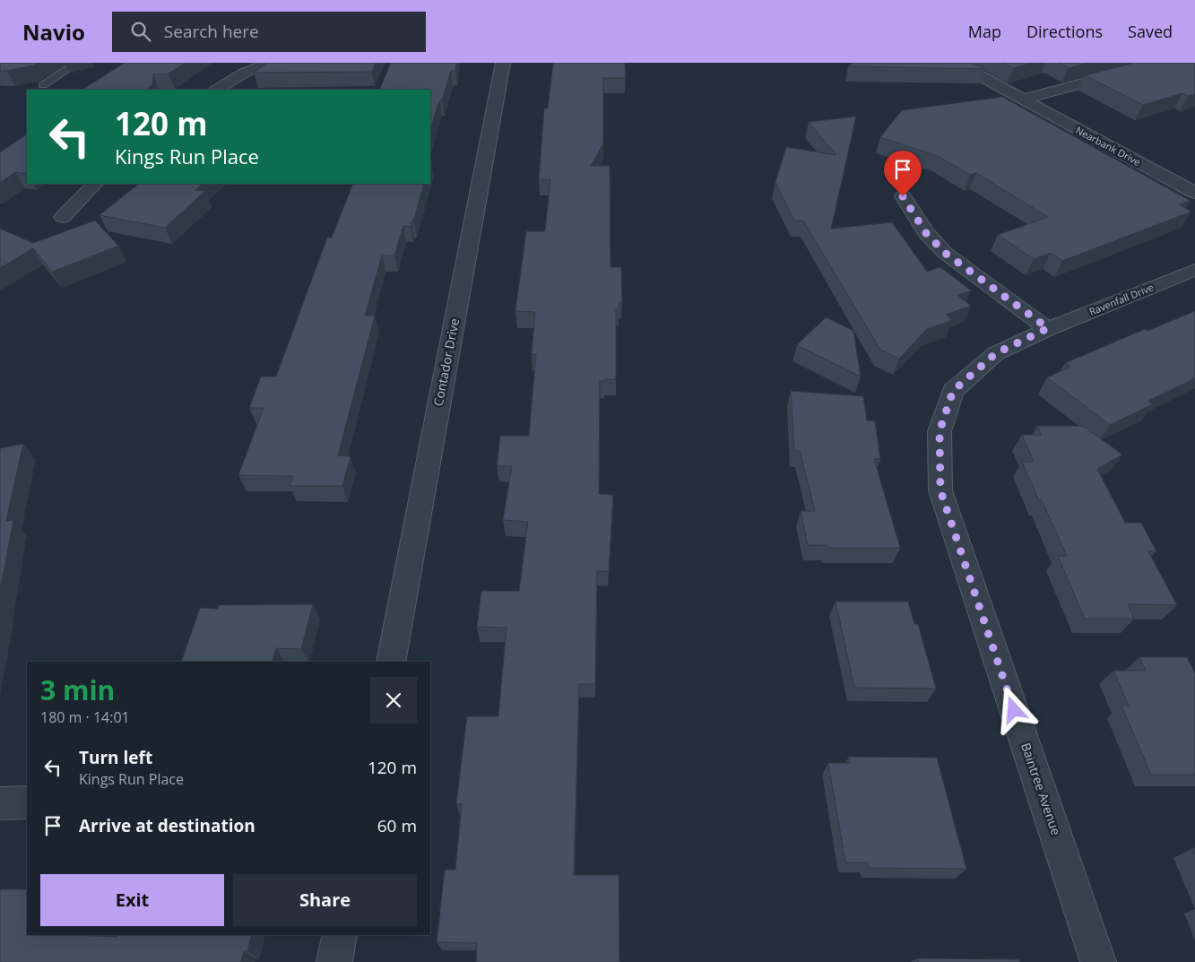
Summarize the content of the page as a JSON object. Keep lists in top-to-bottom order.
{
  "streets": {
    "street": [
      "Nearbank Drive",
      "Ravenfall Drive",
      "Contador Drive",
      "Baintree Avenue"
    ]
  },
  "crossings": [
    ["Ravenfall Drive", "Baintree Avenue"]
  ],
  "page": {
    "header": "Navio",
    "search": "Search here",
    "nav": ["Map", "Directions", "Saved"],
    "turn": ["120 m", "Kings Run Place"],
    "heading": ["3 min", "180 m · 14:01"],
    "list": [
      {
        "name": "Turn left",
        "note": "Kings Run Place",
        "value": "120 m"
      },
      {
        "name": "Arrive at destination",
        "value": "60 m"
      }
    ],
    "buttons": ["Exit", "Share"]
  }
}
